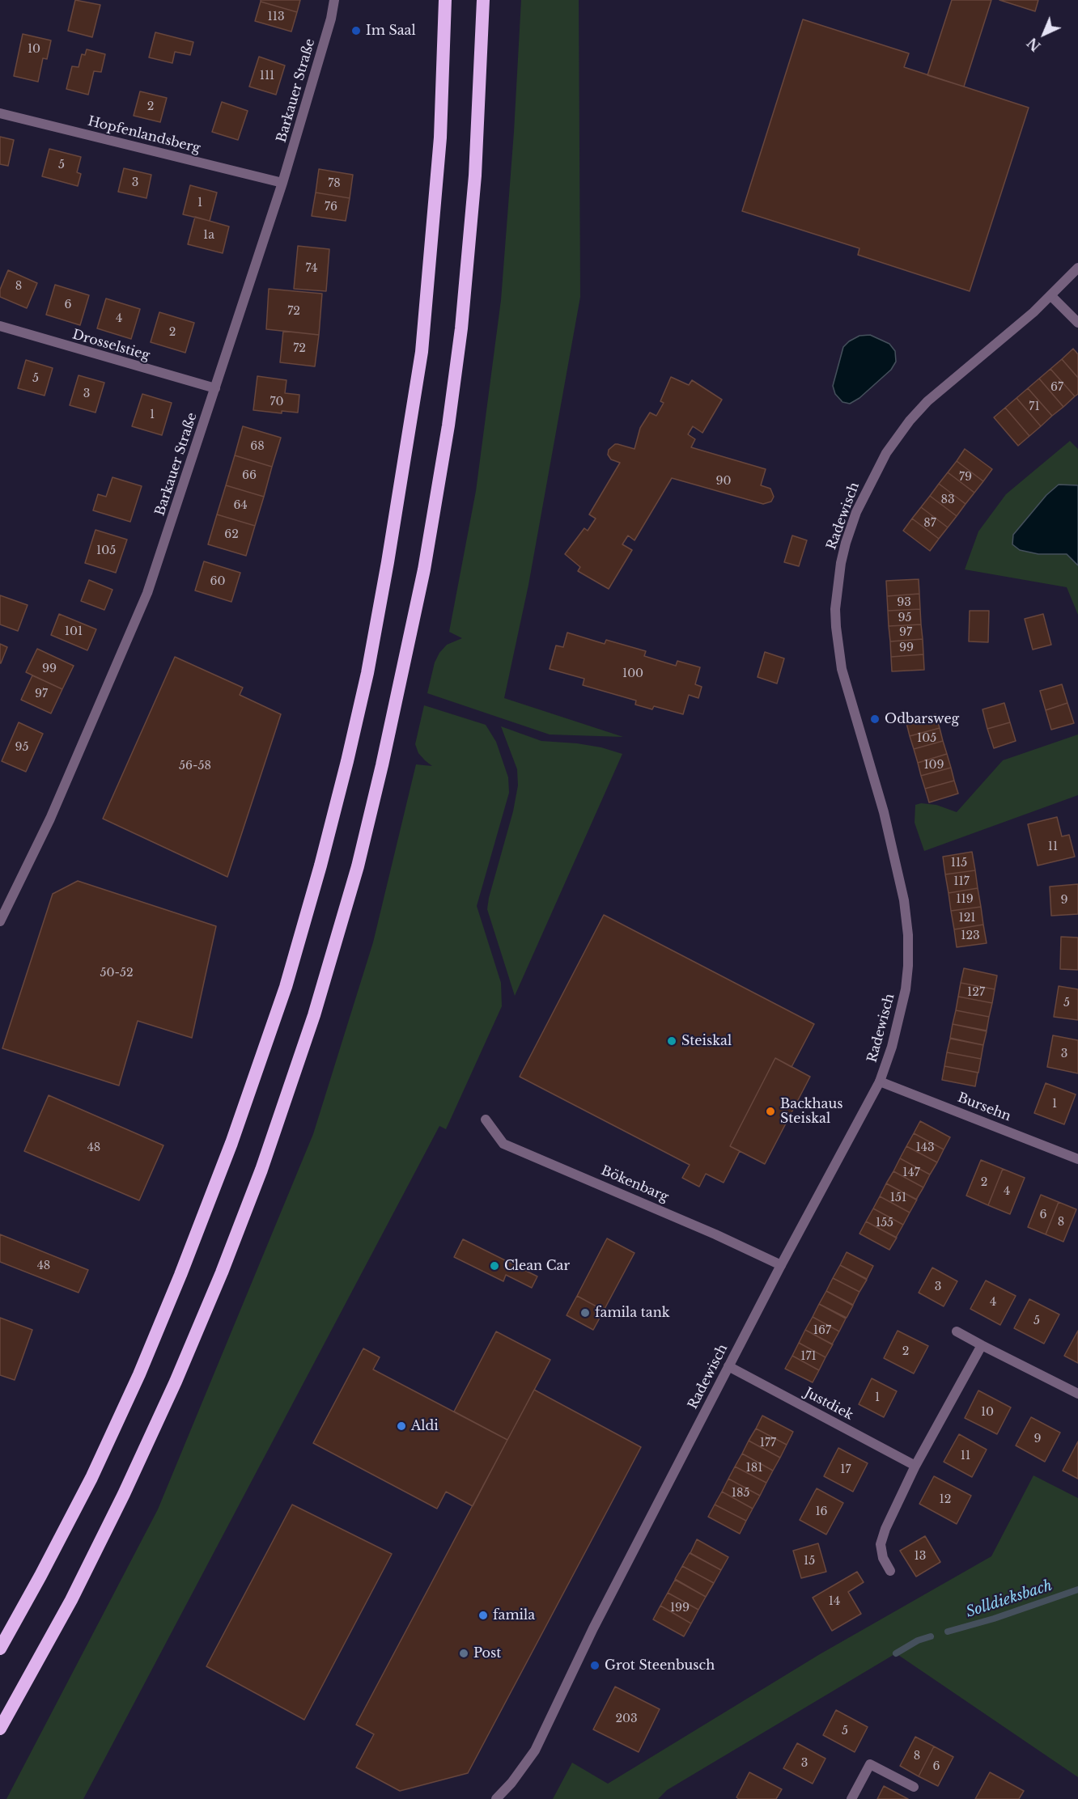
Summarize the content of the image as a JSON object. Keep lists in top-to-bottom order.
{
  "streets": {
    "street": [
      "Barkauer Straße",
      "Hopfenlandsberg",
      "Drosselstieg",
      "Radewisch",
      "Bursehn",
      "Bökenbarg",
      "Justdiek"
    ]
  },
  "crossings": [
    ["Barkauer Straße", "Hopfenlandsberg"],
    ["Barkauer Straße", "Drosselstieg"],
    ["Radewisch", "Bursehn"],
    ["Radewisch", "Bökenbarg"],
    ["Radewisch", "Justdiek"]
  ],
  "water": ["Solldieksbach"],
  "places": [
    "Im Saal",
    "Odbarsweg",
    "Steiskal",
    "Backhaus Steiskal",
    "Clean Car",
    "famila tank",
    "Aldi",
    "famila",
    "Post",
    "Grot Steenbusch"
  ],
  "house_numbers": [
    "113",
    "10",
    "111",
    "2",
    "5",
    "3",
    "78",
    "1",
    "76",
    "1a",
    "74",
    "8",
    "6",
    "72",
    "4",
    "2",
    "72",
    "5",
    "67",
    "3",
    "70",
    "71",
    "1",
    "68",
    "66",
    "79",
    "90",
    "83",
    "64",
    "87",
    "62",
    "105",
    "60",
    "93",
    "95",
    "101",
    "97",
    "99",
    "99",
    "100",
    "97",
    "105",
    "95",
    "109",
    "56-58",
    "11",
    "115",
    "117",
    "119",
    "9",
    "121",
    "123",
    "50-52",
    "127",
    "5",
    "3",
    "1",
    "48",
    "143",
    "147",
    "2",
    "4",
    "151",
    "6",
    "8",
    "155",
    "48",
    "3",
    "4",
    "5",
    "167",
    "2",
    "171",
    "1",
    "10",
    "9",
    "177",
    "11",
    "181",
    "17",
    "185",
    "12",
    "16",
    "13",
    "15",
    "14",
    "199",
    "203",
    "5",
    "8",
    "3",
    "6"
  ],
  "north": "bottom left"
}
